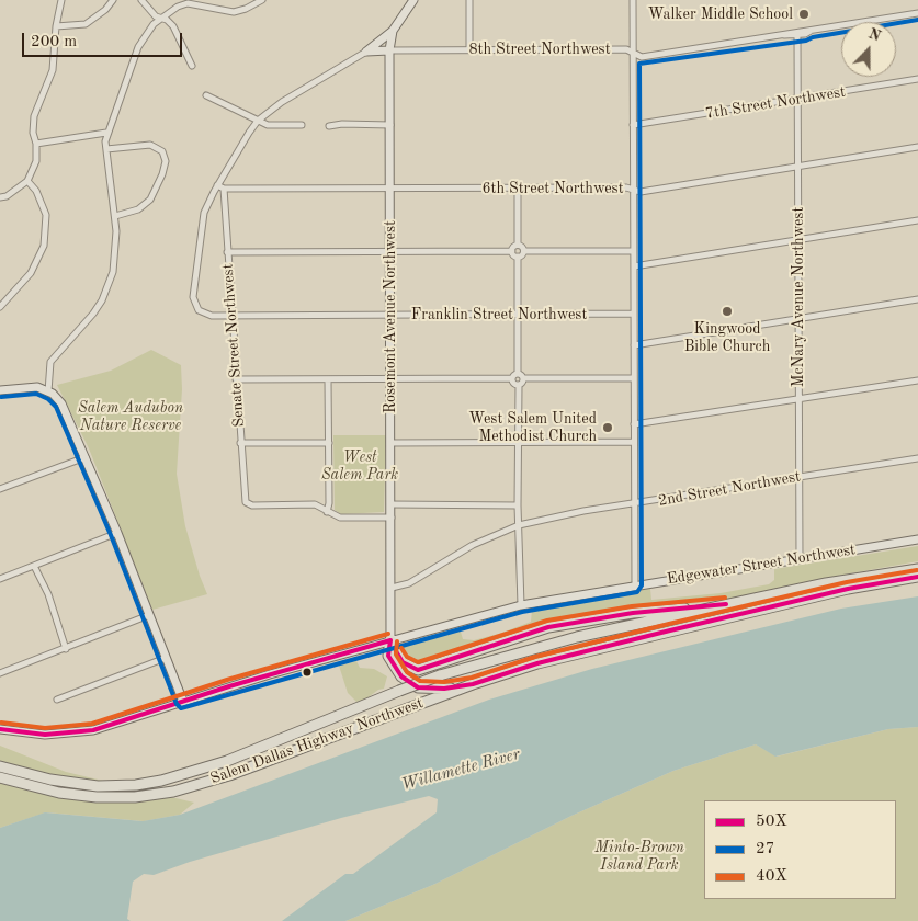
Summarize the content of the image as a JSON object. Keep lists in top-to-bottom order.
{
  "streets": {
    "highway": ["Salem Dallas Highway Northwest"],
    "main road": ["Rosemont Avenue Northwest", "Edgewater Street Northwest"],
    "street": [
      "8th Street Northwest",
      "7th Street Northwest",
      "6th Street Northwest",
      "McNary Avenue Northwest",
      "Franklin Street Northwest",
      "Senate Street Northwest",
      "2nd Street Northwest"
    ]
  },
  "crossings": [
    ["8th Street Northwest", "McNary Avenue Northwest"],
    ["8th Street Northwest", "Rosemont Avenue Northwest"],
    ["7th Street Northwest", "McNary Avenue Northwest"],
    ["6th Street Northwest", "McNary Avenue Northwest"],
    ["6th Street Northwest", "Franklin Street Northwest"],
    ["6th Street Northwest", "Rosemont Avenue Northwest"],
    ["6th Street Northwest", "Senate Street Northwest"],
    ["McNary Avenue Northwest", "2nd Street Northwest"],
    ["McNary Avenue Northwest", "Edgewater Street Northwest"],
    ["Franklin Street Northwest", "Rosemont Avenue Northwest"],
    ["Franklin Street Northwest", "Senate Street Northwest"],
    ["Rosemont Avenue Northwest", "2nd Street Northwest"],
    ["Rosemont Avenue Northwest", "Edgewater Street Northwest"]
  ],
  "water": ["Willamette River"],
  "parks": ["Salem Audubon Nature Reserve", "West Salem Park", "Minto-Brown Island Park"],
  "places": ["Walker Middle School", "Kingwood Bible Church", "West Salem United Methodist Church"],
  "lines": ["transit line 27", "transit line 40X", "transit line 50X"],
  "legend": ["50X", "27", "40X"],
  "scale_bar": "200 m",
  "north": "top"
}
